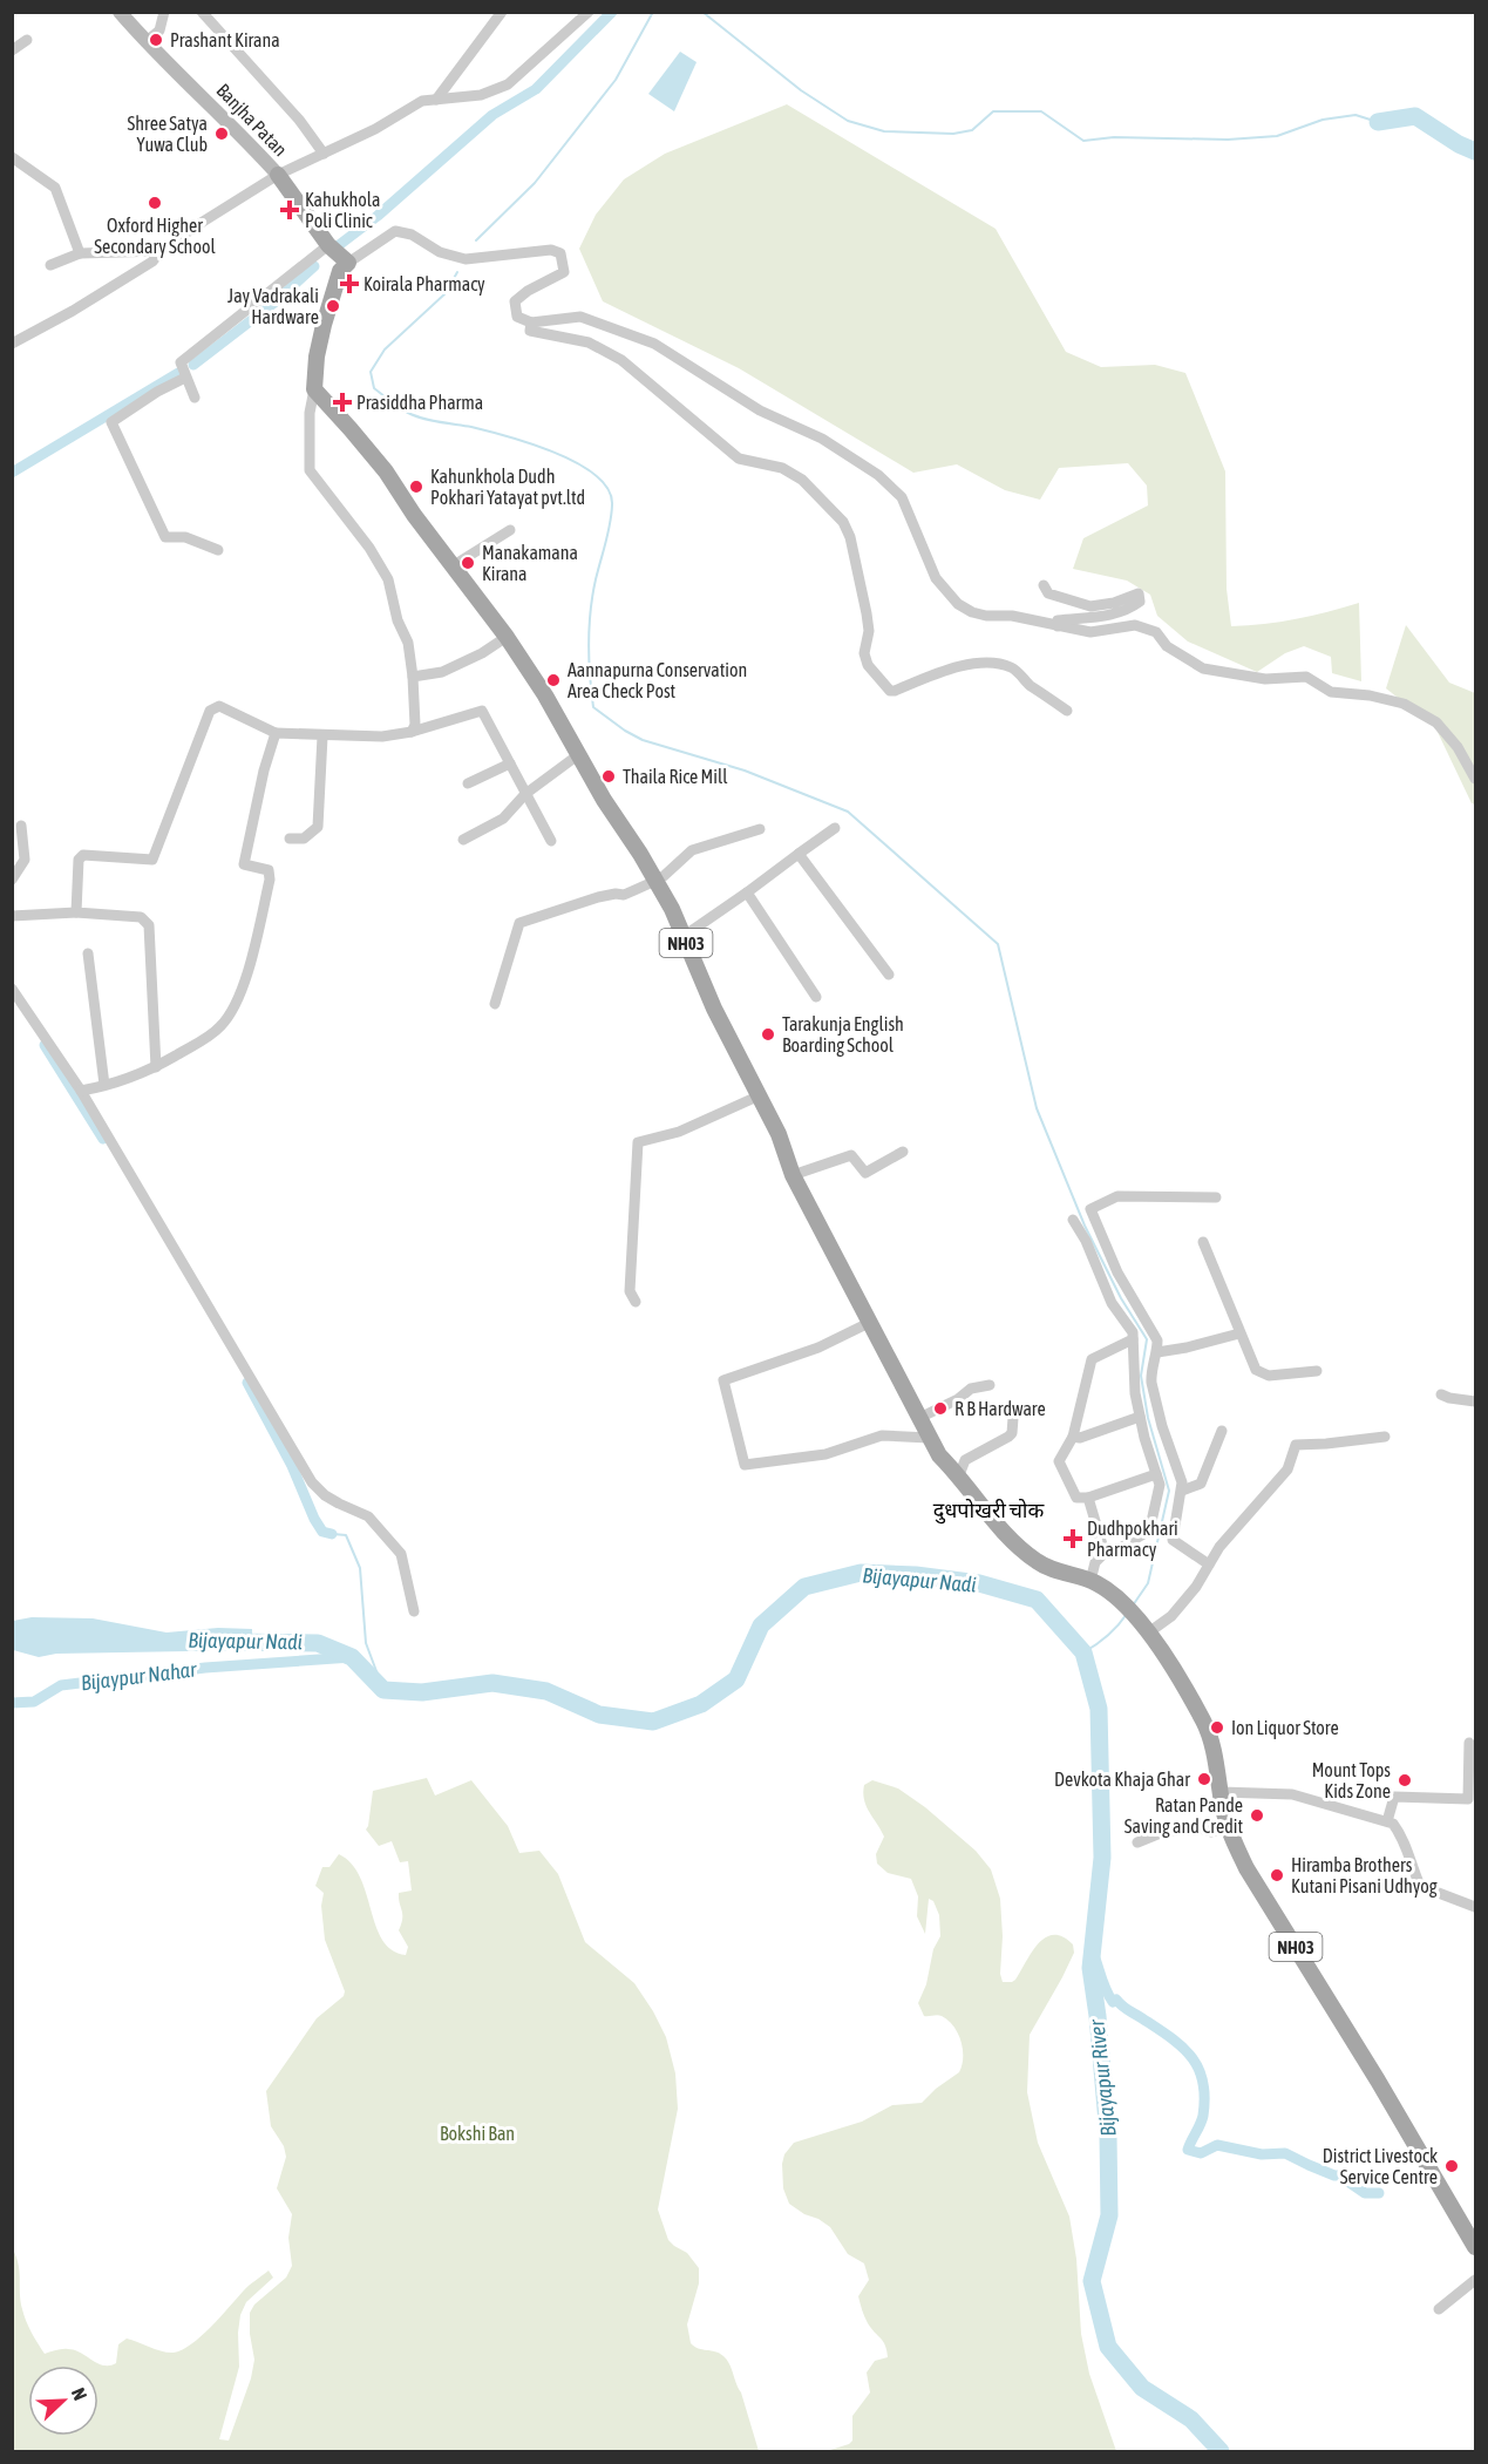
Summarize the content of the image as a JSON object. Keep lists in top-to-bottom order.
{
  "streets": {
    "main road": ["Banjha Patan", "NH03"]
  },
  "districts": ["दुधपोखरी चोक"],
  "water": ["Bijayapur Nadi", "Bijaypur Nahar", "Bijayapur River"],
  "parks": ["Bokshi Ban"],
  "places": {
    "other": [
      "Prashant Kirana",
      "Shree Satya Yuwa Club",
      "Oxford Higher Secondary School",
      "Jay Vadrakali Hardware",
      "Kahunkhola Dudh Pokhari Yatayat pvt.ltd",
      "Manakamana Kirana",
      "Aannapurna Conservation Area Check Post",
      "Thaila Rice Mill",
      "Tarakunja English Boarding School",
      "R B Hardware",
      "Ion Liquor Store",
      "Devkota Khaja Ghar",
      "Mount Tops Kids Zone",
      "Ratan Pande Saving and Credit",
      "Hiramba Brothers Kutani Pisani Udhyog",
      "District Livestock Service Centre"
    ],
    "health": [
      "Kahukhola Poli Clinic",
      "Koirala Pharmacy",
      "Prasiddha Pharma",
      "Dudhpokhari Pharmacy"
    ]
  },
  "north": "top right"
}
